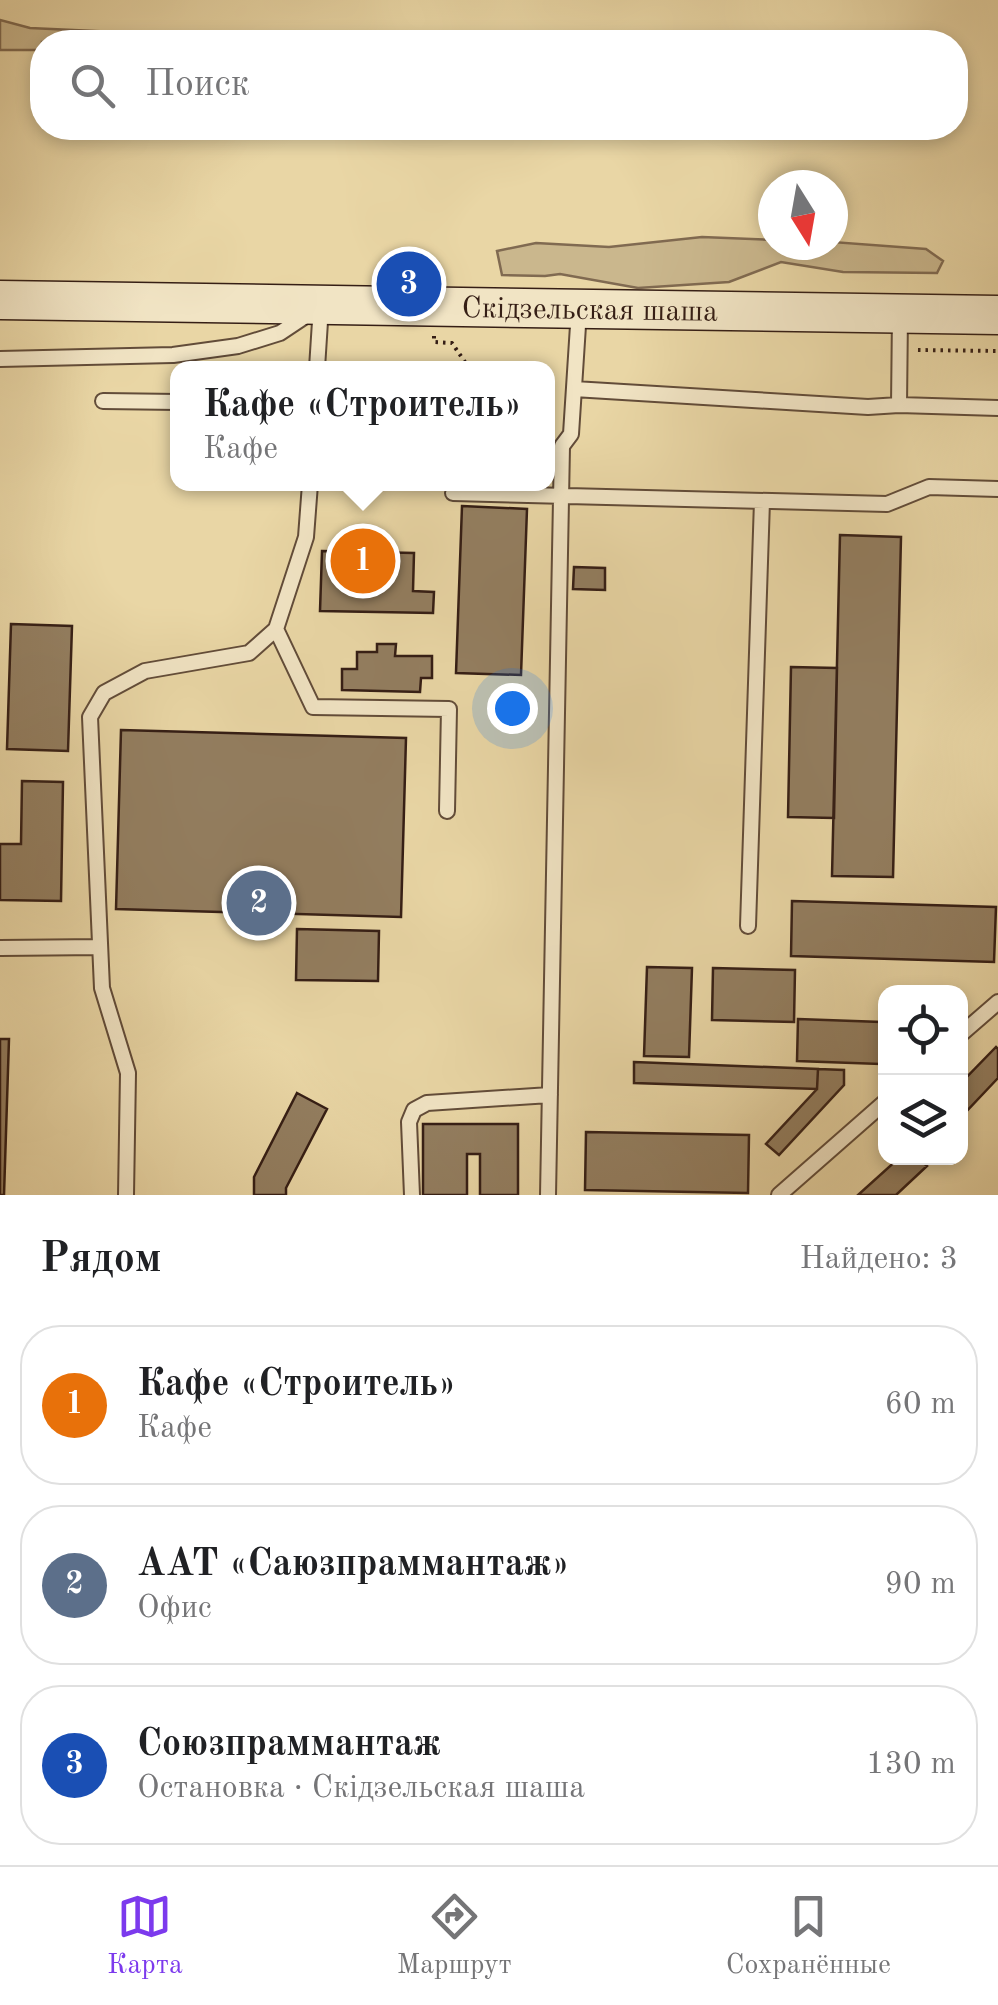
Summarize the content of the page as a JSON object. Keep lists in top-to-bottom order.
{
  "streets": {
    "street": ["Скідзельская шаша"]
  },
  "north": "bottom",
  "page": {
    "search": "Поиск",
    "pins": ["3", "1", "2"],
    "popup": ["Кафе «Строитель»", "Кафе"],
    "heading": ["Рядом", "Найдено: 3"],
    "list": [
      {
        "mark": "1",
        "name": "Кафе «Строитель»",
        "note": "Кафе",
        "value": "60 m"
      },
      {
        "mark": "2",
        "name": "ААТ «Саюзпраммантаж»",
        "note": "Офис",
        "value": "90 m"
      },
      {
        "mark": "3",
        "name": "Союзпраммантаж",
        "note": "Остановка · Скідзельская шаша",
        "value": "130 m"
      }
    ],
    "nav": ["Карта", "Маршрут", "Сохранённые"]
  }
}
